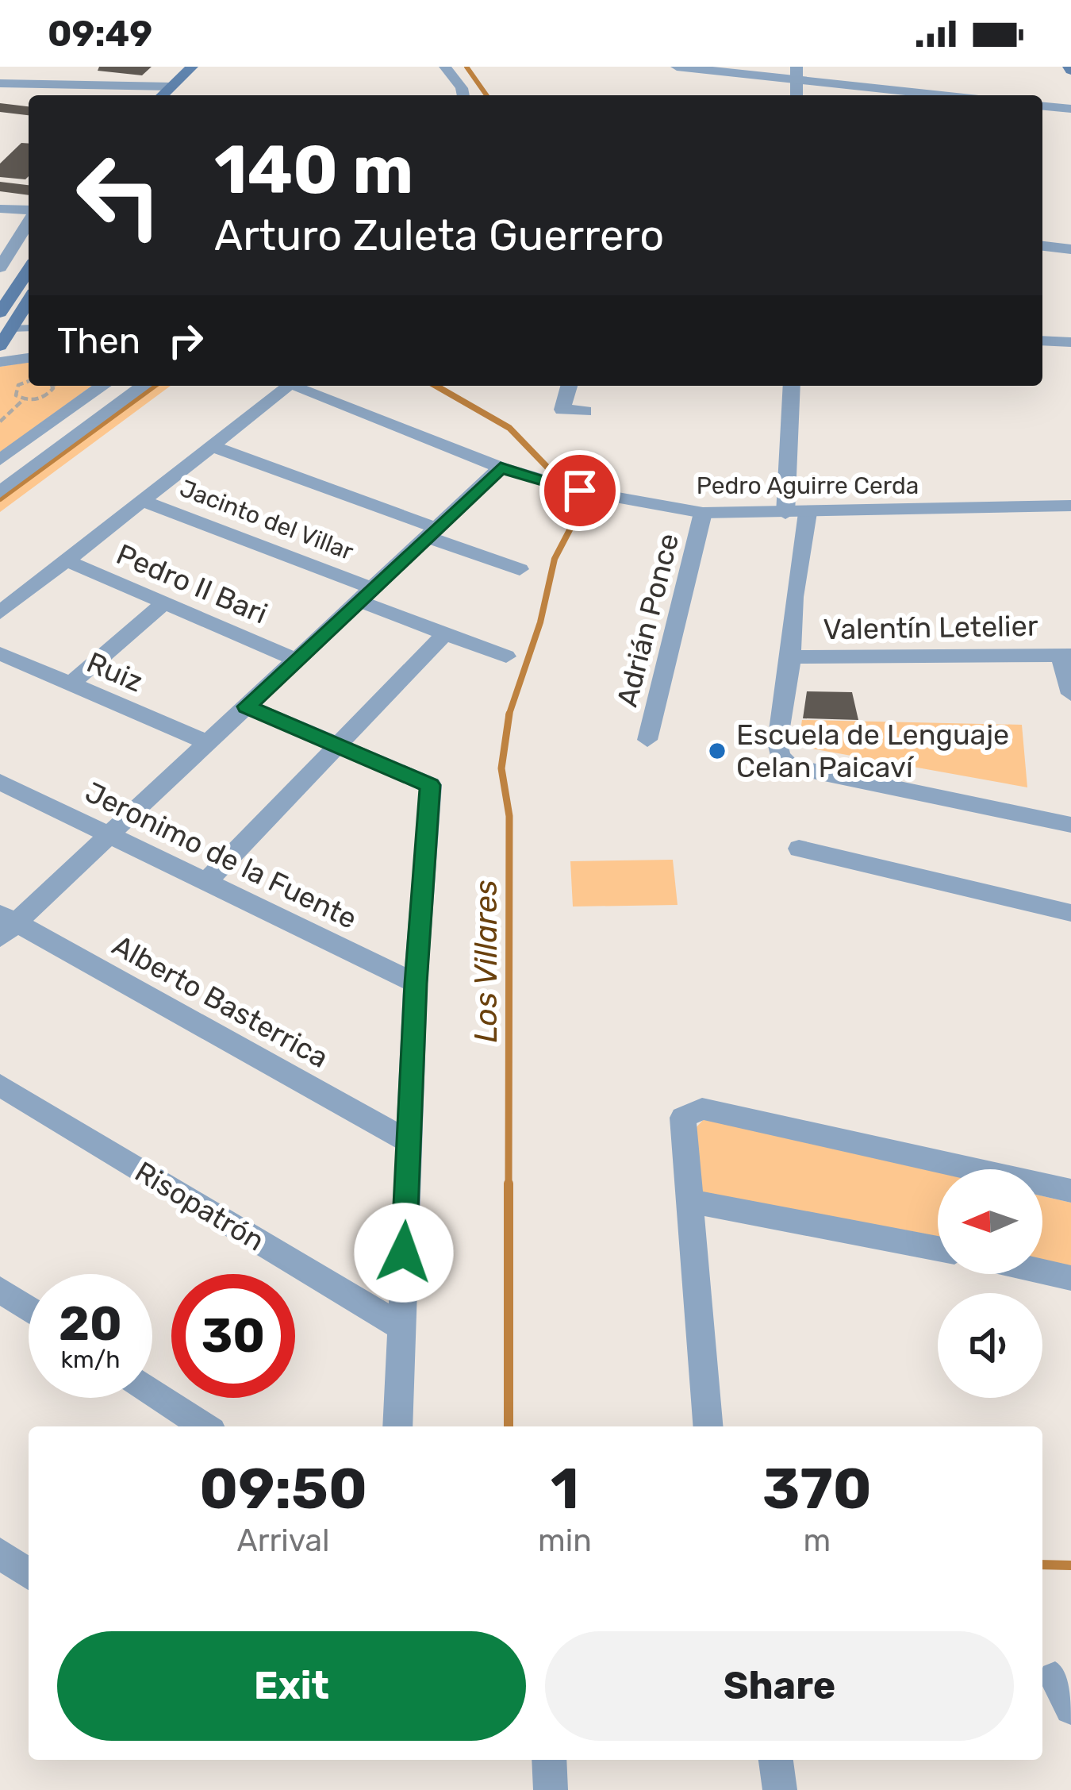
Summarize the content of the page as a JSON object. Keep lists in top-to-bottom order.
{
  "streets": {
    "street": [
      "Pedro Aguirre Cerda",
      "Jacinto del Villar",
      "Pedro II Bari",
      "Adrián Ponce",
      "Valentín Letelier",
      "Ruiz",
      "Jeronimo de la Fuente",
      "Alberto Basterrica",
      "Risopatrón"
    ]
  },
  "crossings": [
    ["Pedro Aguirre Cerda", "Adrián Ponce"]
  ],
  "water": ["Los Villares"],
  "places": ["Escuela de Lenguaje Celan Paicaví"],
  "north": "left",
  "page": {
    "status": "09:49",
    "turn": ["140 m", "Arturo Zuleta Guerrero"],
    "then": "Then",
    "speed": "20 km/h",
    "limit": "30",
    "eta": [
      "09:50",
      "Arrival",
      "1",
      "min",
      "370",
      "m"
    ],
    "buttons": ["Exit", "Share"]
  }
}
